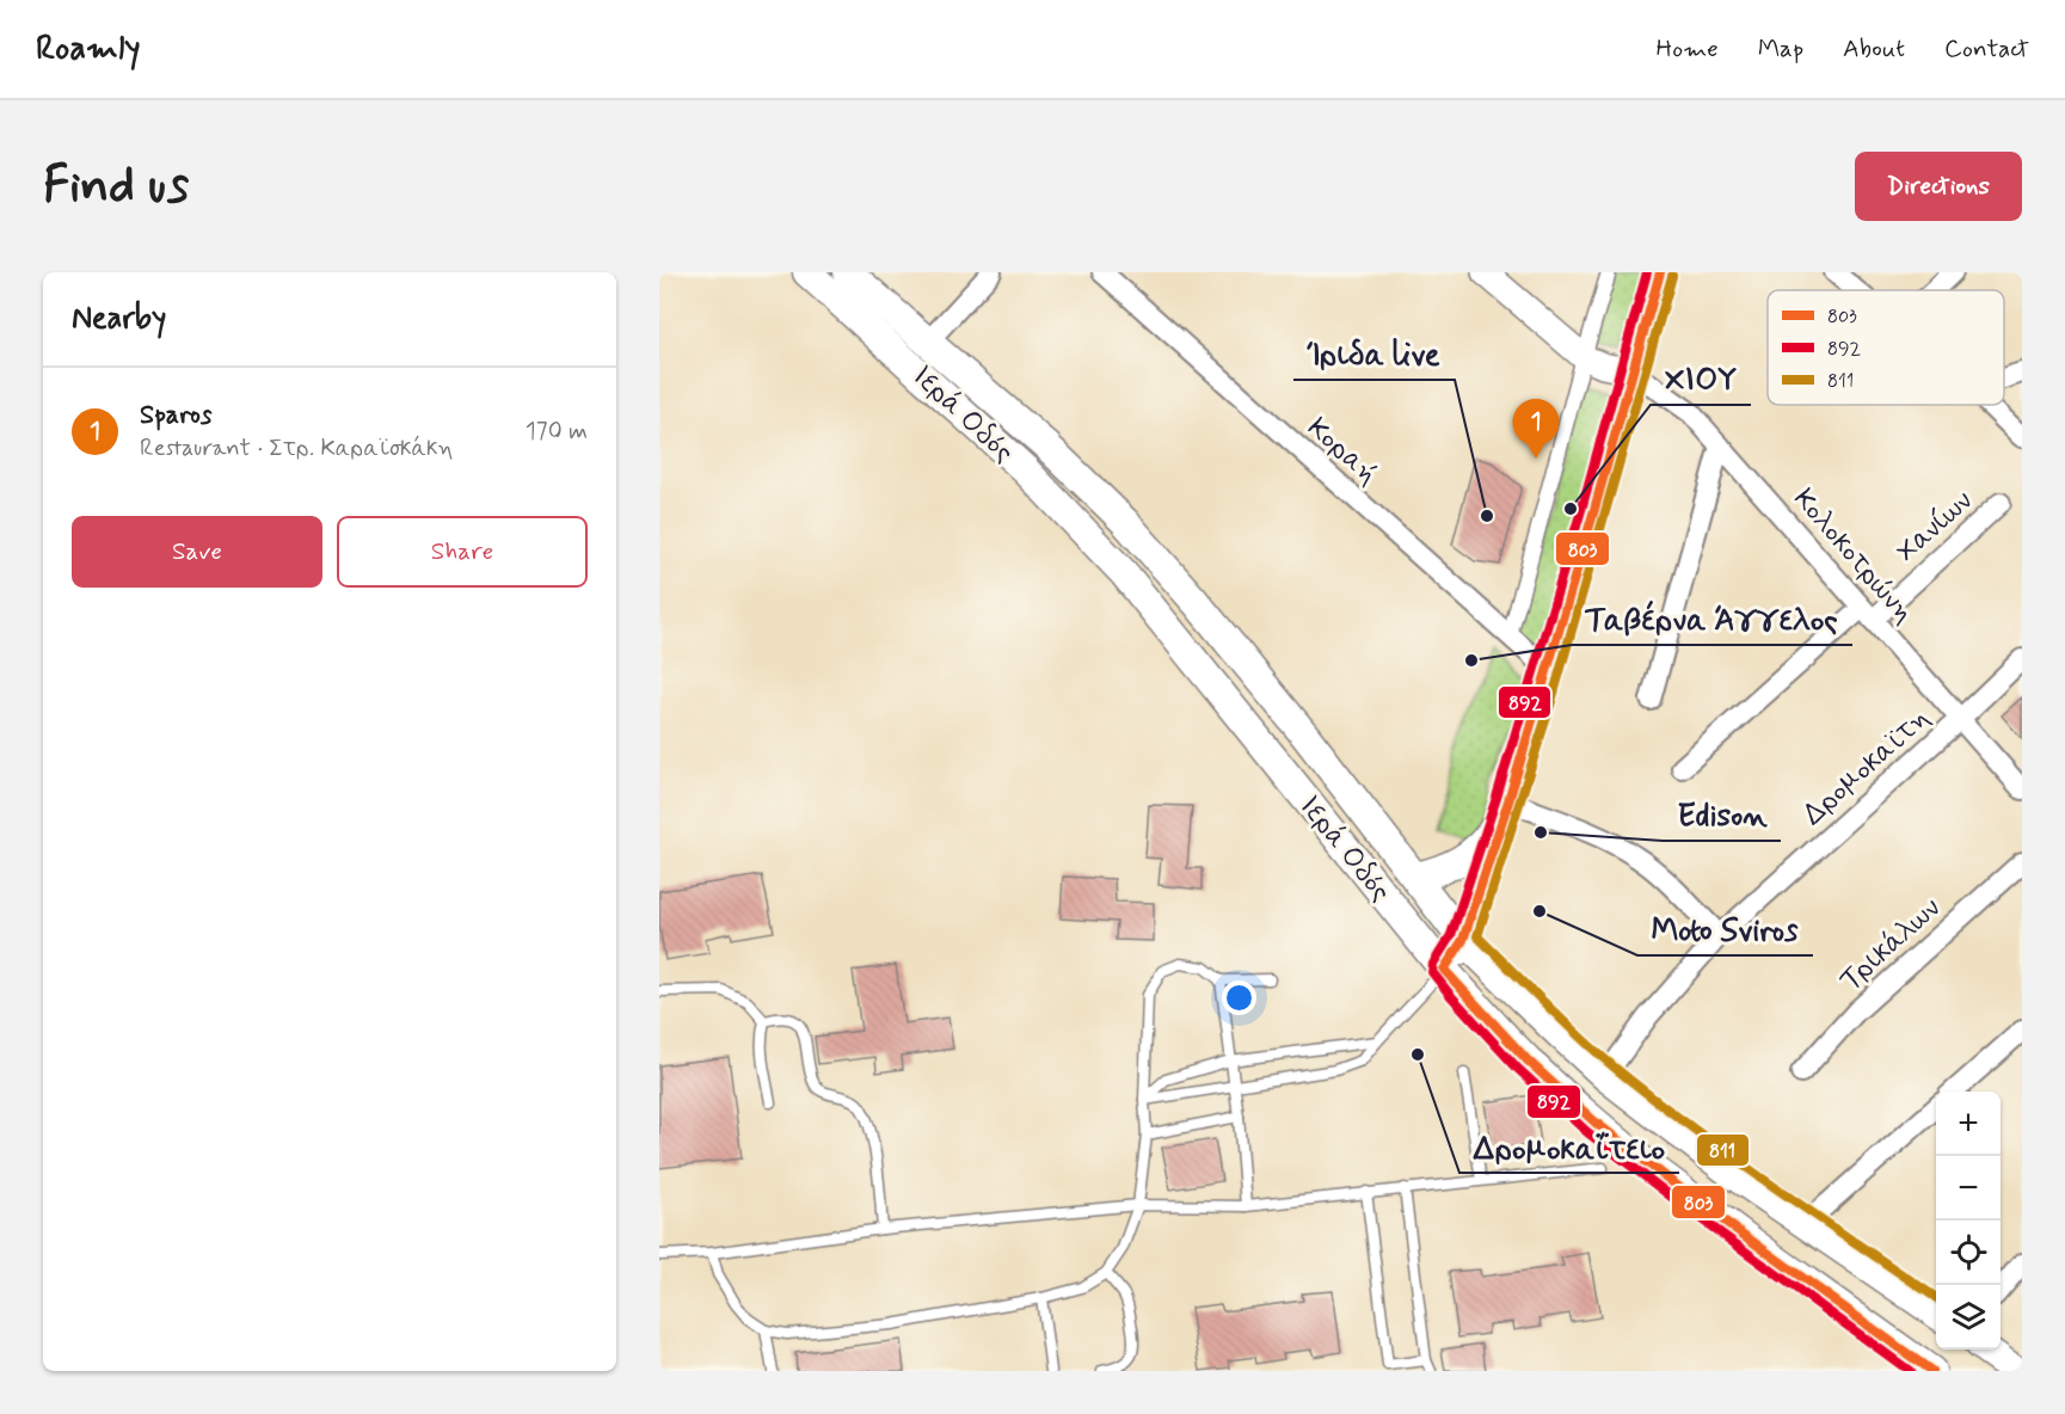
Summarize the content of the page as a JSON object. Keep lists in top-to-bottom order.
{
  "streets": {
    "main road": ["Ιερά Οδός"],
    "street": [
      "Κοραή",
      "Χανίων",
      "Κολοκοτρώνη",
      "Δρομοκαϊτη",
      "Τρικάλων"
    ]
  },
  "crossings": [
    ["Ιερά Οδός", "Δρομοκαϊτη"],
    ["Χανίων", "Κολοκοτρώνη"],
    ["Κολοκοτρώνη", "Δρομοκαϊτη"]
  ],
  "places": [
    "ΧΙΟΥ",
    "Ίριδα live",
    "Ταβέρνα Άγγελος",
    "Edison",
    "Moto Sviros",
    "Δρομοκαΐτειο"
  ],
  "lines": ["transit line 803", "transit line 892", "transit line 811"],
  "legend": ["803", "892", "811"],
  "page": {
    "header": "Roamly",
    "nav": [
      "Home",
      "Map",
      "About",
      "Contact"
    ],
    "buttons": [
      "Directions",
      ["Save", "Share"]
    ],
    "title": "Find us",
    "heading": "Nearby",
    "list": [
      {
        "mark": "1",
        "name": "Sparos",
        "note": "Restaurant · Στρ. Καραϊσκάκη",
        "value": "170 m"
      }
    ],
    "pins": "1",
    "map_buttons": ["+", "−"]
  }
}
